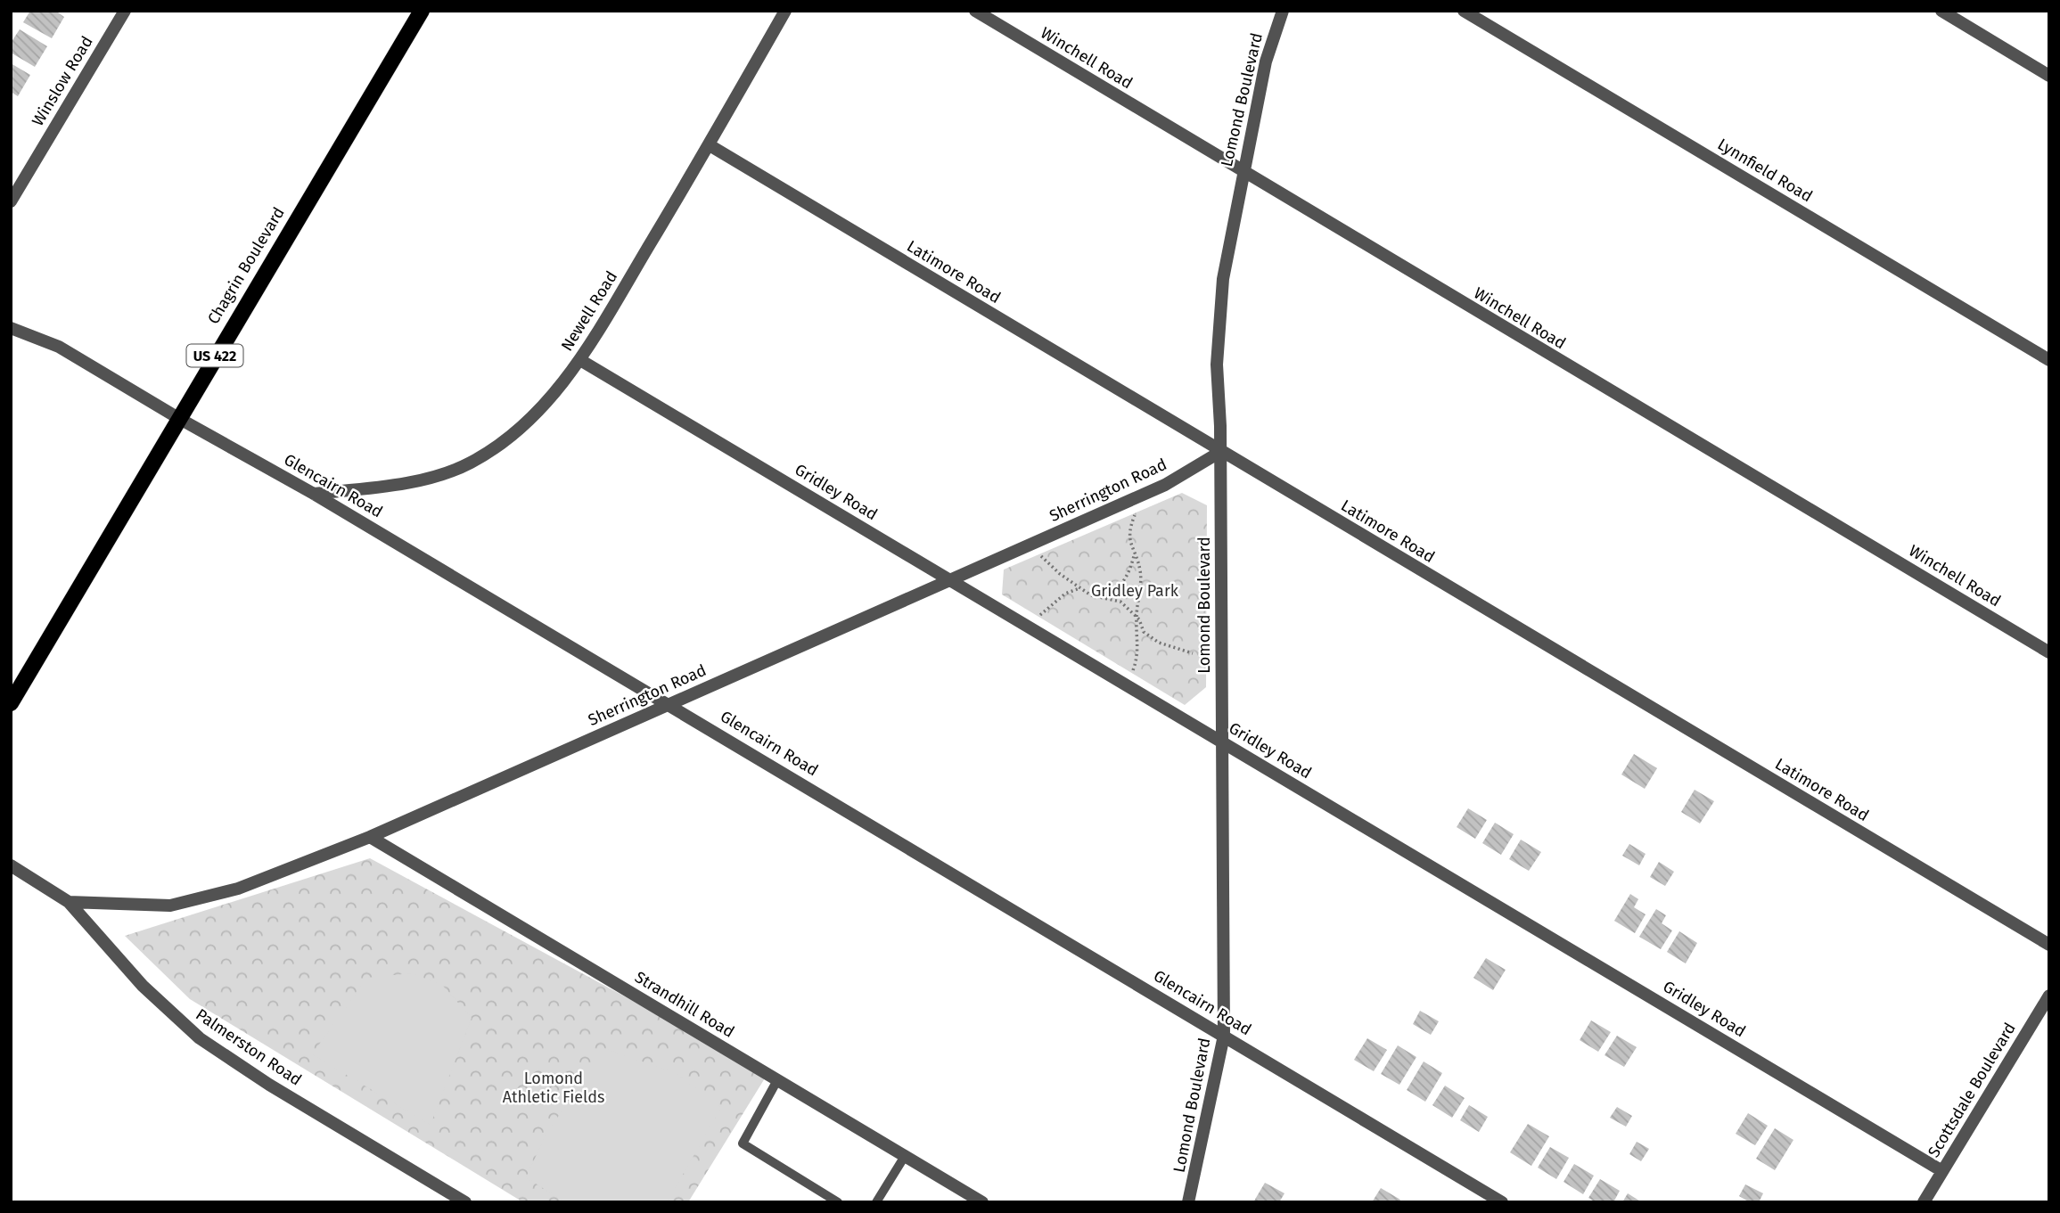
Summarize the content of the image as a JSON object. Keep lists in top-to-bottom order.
{
  "streets": {
    "main road": ["Chagrin Boulevard", "US 422"],
    "street": [
      "Winchell Road",
      "Winslow Road",
      "Lomond Boulevard",
      "Lynnfield Road",
      "Latimore Road",
      "Newell Road",
      "Glencairn Road",
      "Sherrington Road",
      "Gridley Road",
      "Strandhill Road",
      "Palmerston Road",
      "Scottsdale Boulevard"
    ]
  },
  "crossings": [
    ["Winchell Road", "Lomond Boulevard"],
    ["Lomond Boulevard", "Latimore Road"],
    ["Lomond Boulevard", "Glencairn Road"],
    ["Lomond Boulevard", "Sherrington Road"],
    ["Lomond Boulevard", "Gridley Road"],
    ["Chagrin Boulevard", "Glencairn Road"],
    ["Latimore Road", "Newell Road"],
    ["Latimore Road", "Sherrington Road"],
    ["Newell Road", "Glencairn Road"],
    ["Newell Road", "Gridley Road"],
    ["Glencairn Road", "Sherrington Road"],
    ["Sherrington Road", "Gridley Road"],
    ["Sherrington Road", "Strandhill Road"],
    ["Sherrington Road", "Palmerston Road"],
    ["Gridley Road", "Scottsdale Boulevard"]
  ],
  "parks": ["Gridley Park", "Lomond Athletic Fields"]
}
